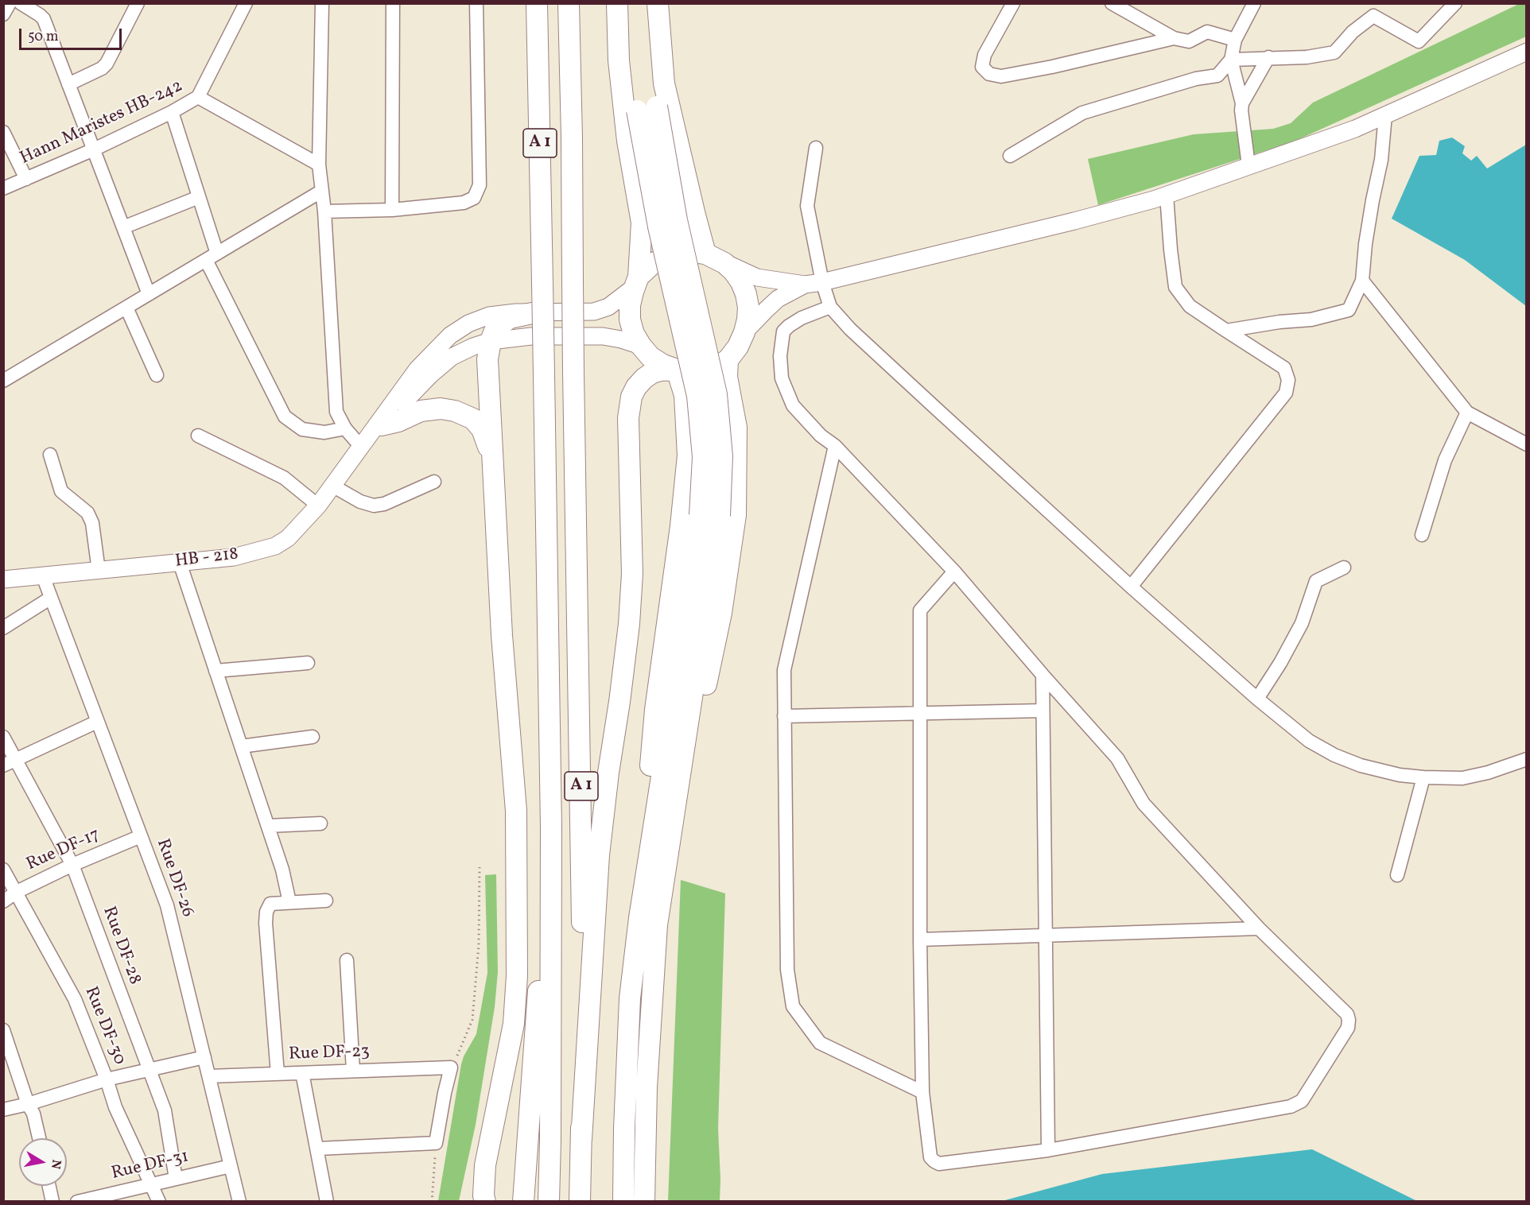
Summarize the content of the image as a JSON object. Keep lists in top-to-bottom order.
{
  "streets": {
    "highway": ["A 1"],
    "main road": ["HB - 218"],
    "street": [
      "Hann Maristes HB-242",
      "Rue DF-17",
      "Rue DF-26",
      "Rue DF-28",
      "Rue DF-30",
      "Rue DF-23",
      "Rue DF-31"
    ]
  },
  "crossings": [
    ["HB - 218", "Rue DF-26"],
    ["Rue DF-17", "Rue DF-26"],
    ["Rue DF-17", "Rue DF-28"],
    ["Rue DF-17", "Rue DF-30"],
    ["Rue DF-26", "Rue DF-23"],
    ["Rue DF-26", "Rue DF-31"],
    ["Rue DF-28", "Rue DF-31"],
    ["Rue DF-30", "Rue DF-31"]
  ],
  "scale_bar": "50 m",
  "north": "right"
}
